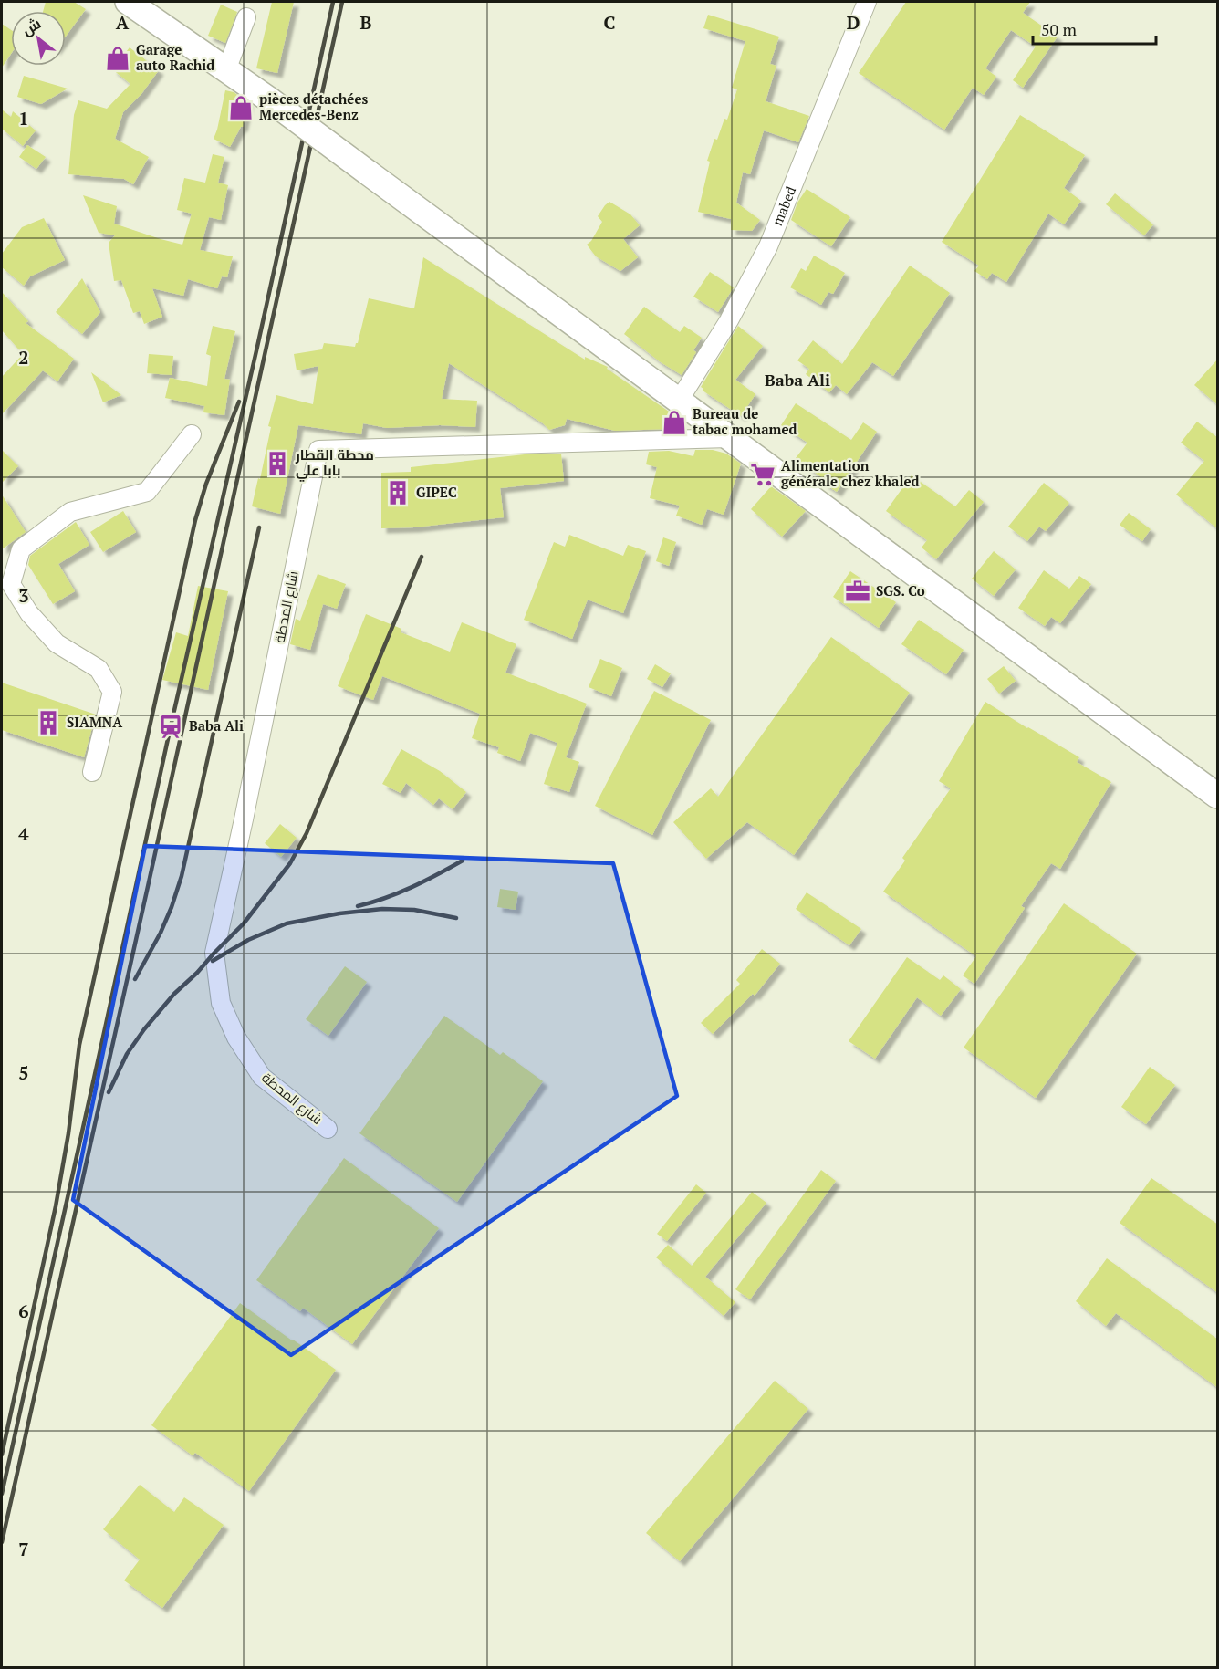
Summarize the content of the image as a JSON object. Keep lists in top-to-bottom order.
{
  "streets": {
    "street": ["mabed", "شارع المحطة"]
  },
  "districts": ["Baba Ali"],
  "places": {
    "shop": ["Garage auto Rachid", "pièces détachées Mercedes-Benz", "Bureau de tabac mohamed"],
    "building": ["محطة القطار بابا علي", "GIPEC", "SIAMNA"],
    "supermarket": ["Alimentation générale chez khaled"],
    "office": ["SGS. Co"],
    "station": ["Baba Ali"]
  },
  "scale_bar": "50 m",
  "north": "top left",
  "grid": {
    "columns": [
      "A",
      "B",
      "C",
      "D"
    ],
    "rows": [
      "1",
      "2",
      "3",
      "4",
      "5",
      "6",
      "7"
    ]
  }
}
